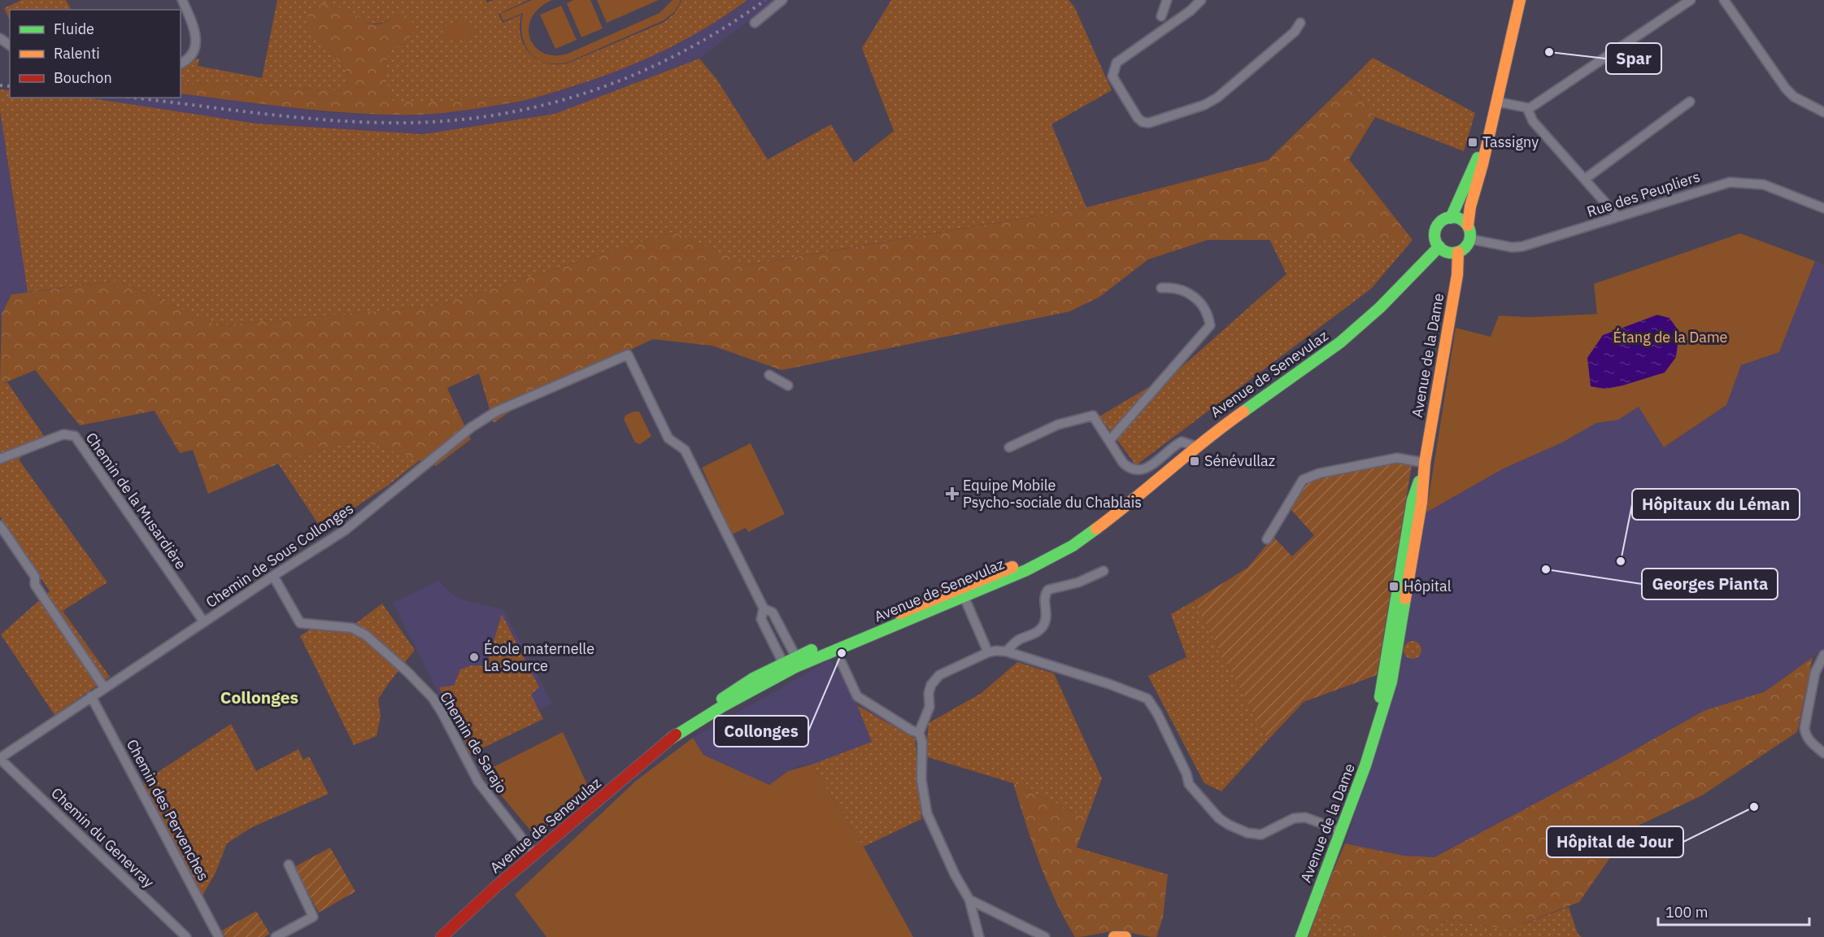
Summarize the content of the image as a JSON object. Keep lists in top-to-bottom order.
{
  "streets": {
    "main road": ["Avenue de la Dame", "Avenue de Senevulaz"],
    "street": [
      "Rue des Peupliers",
      "Chemin de la Musardière",
      "Chemin de Sous Collonges",
      "Chemin de Sarajo",
      "Chemin des Pervenches",
      "Chemin du Genevray"
    ]
  },
  "crossings": [
    ["Rue des Peupliers", "Avenue de la Dame"],
    ["Rue des Peupliers", "Avenue de Senevulaz"],
    ["Avenue de la Dame", "Avenue de Senevulaz"],
    ["Avenue de Senevulaz", "Chemin de Sarajo"],
    ["Chemin de la Musardière", "Chemin de Sous Collonges"],
    ["Chemin de Sous Collonges", "Chemin de Sarajo"],
    ["Chemin de Sous Collonges", "Chemin des Pervenches"],
    ["Chemin de Sous Collonges", "Chemin du Genevray"]
  ],
  "districts": ["Collonges"],
  "parks": ["Étang de la Dame"],
  "places": {
    "other": [
      "Spar",
      "Hôpitaux du Léman",
      "Georges Pianta",
      "Collonges",
      "École maternelle La Source",
      "Hôpital de Jour"
    ],
    "transit": ["Tassigny", "Sénévullaz", "Hôpital"],
    "health": ["Equipe Mobile Psycho-sociale du Chablais"]
  },
  "legend": ["Fluide", "Ralenti", "Bouchon"],
  "scale_bar": "100 m"
}
